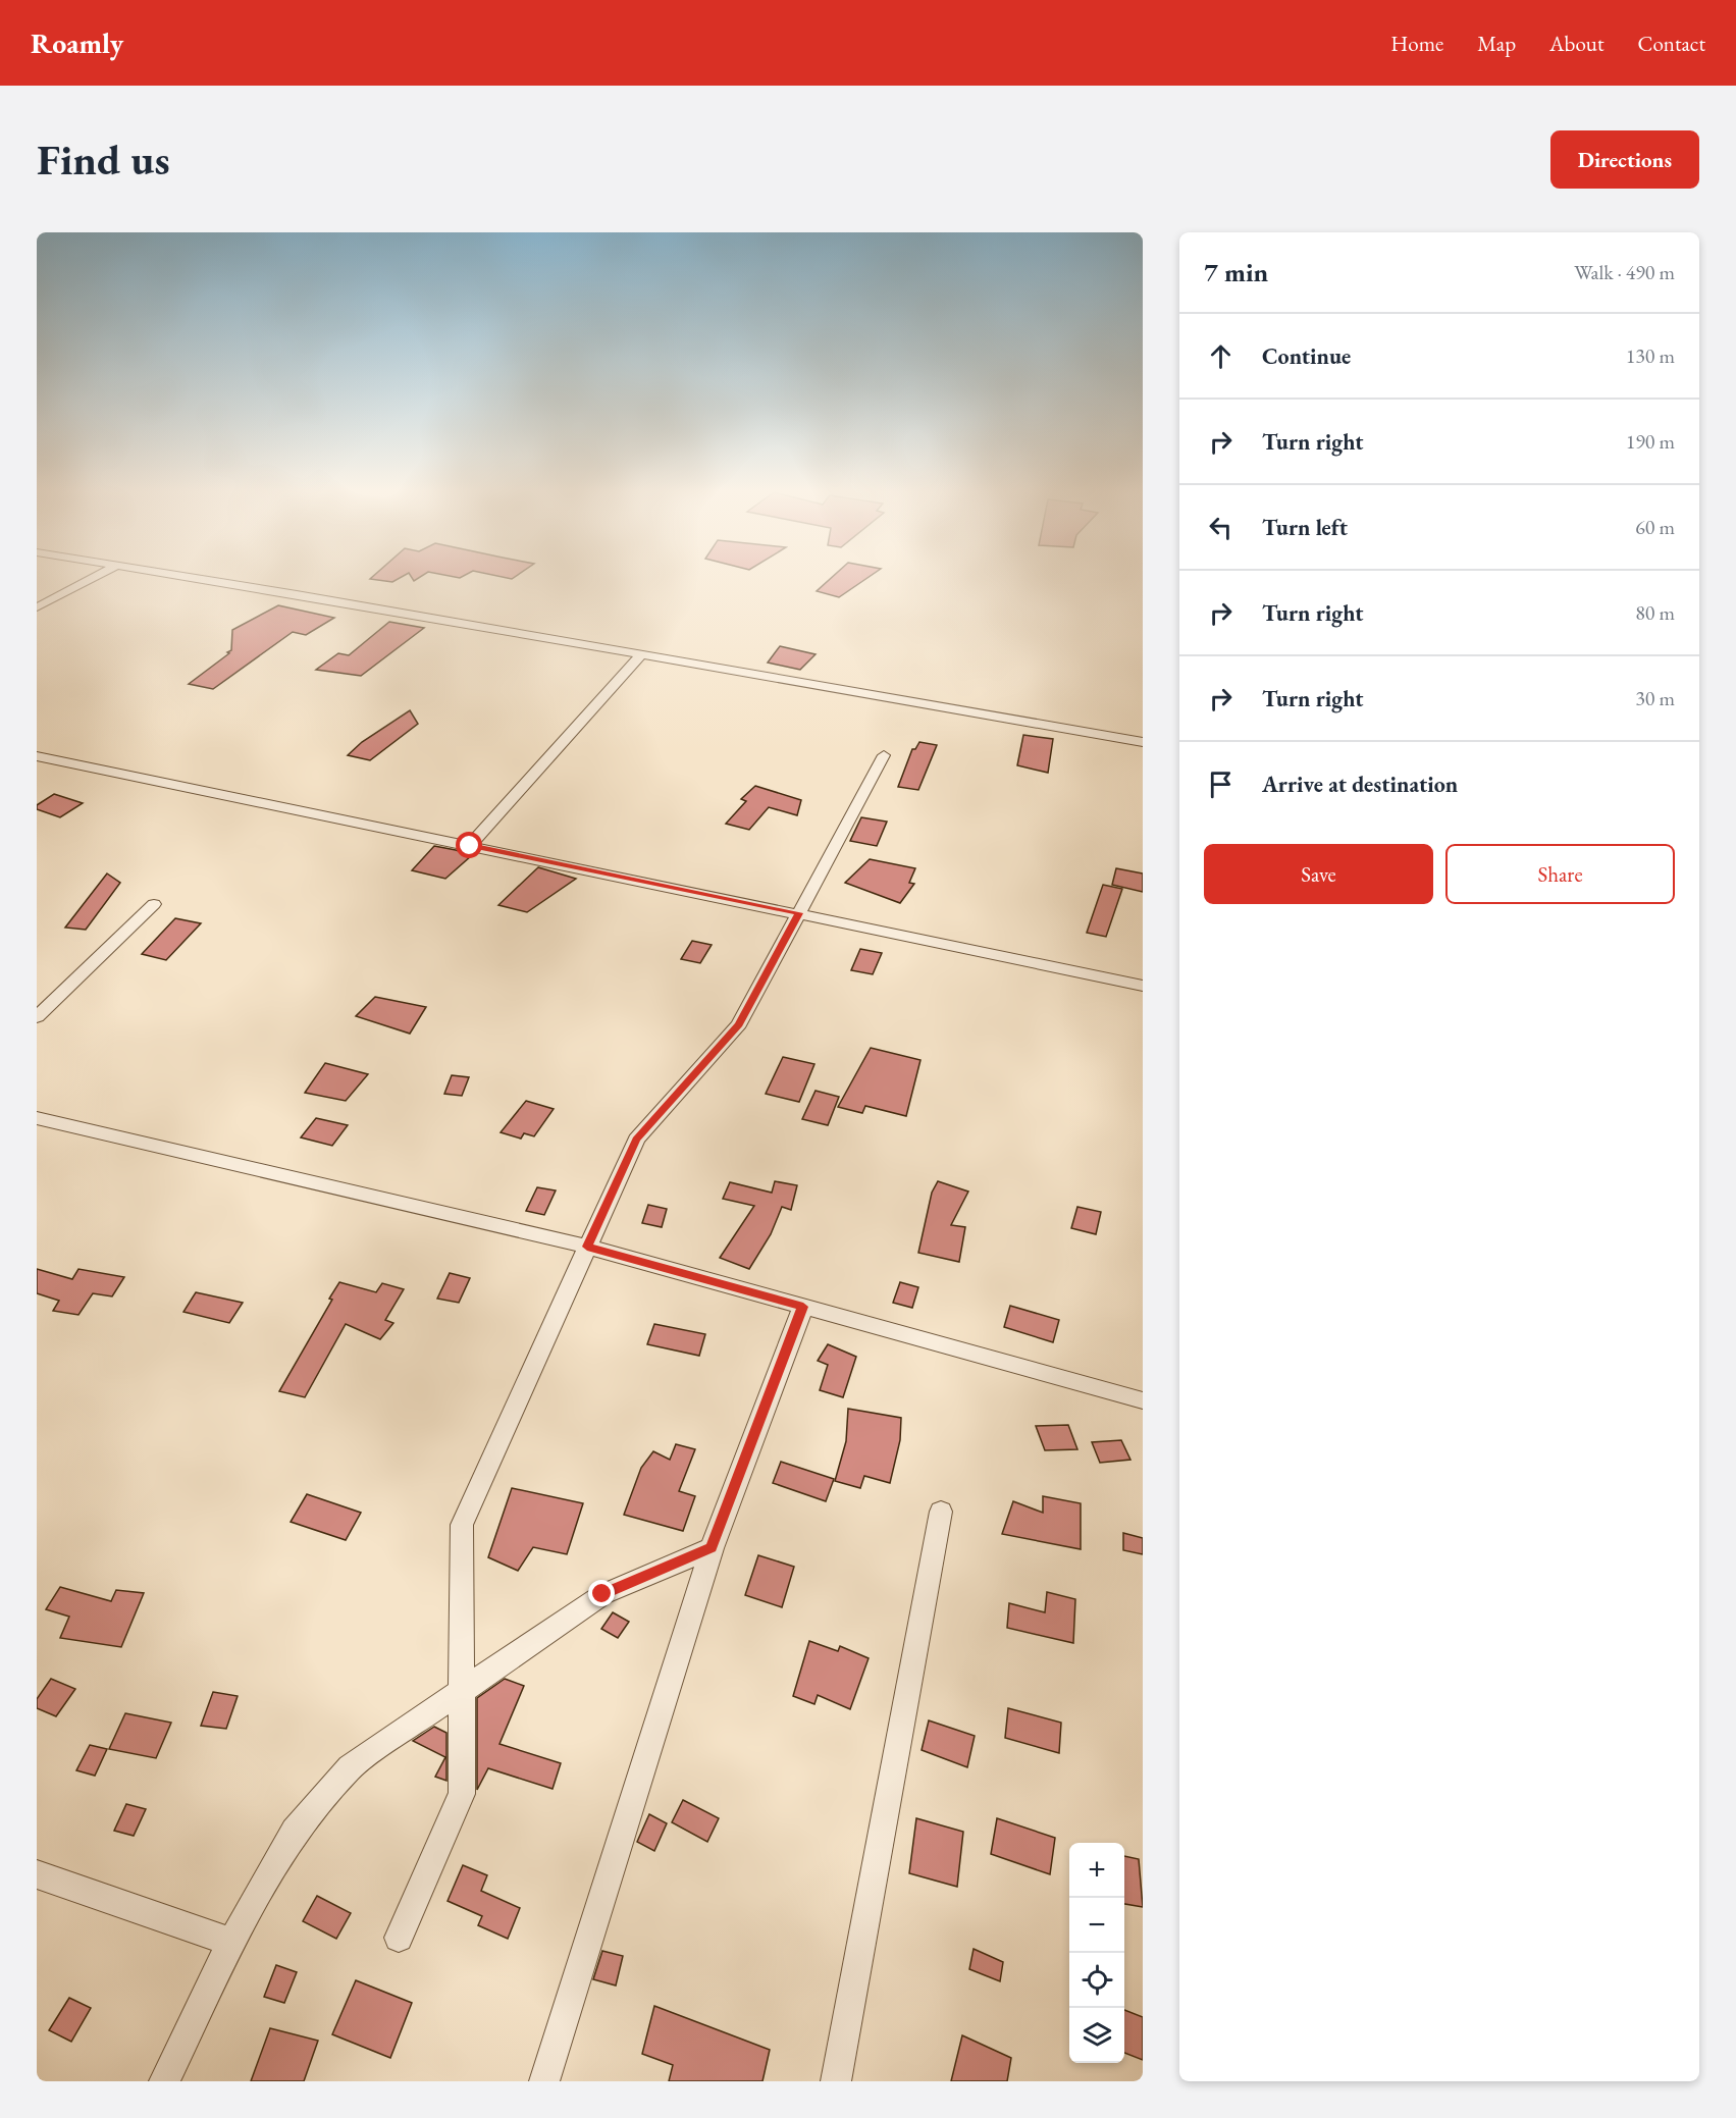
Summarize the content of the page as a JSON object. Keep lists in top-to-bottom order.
{
  "page": {
    "header": "Roamly",
    "nav": [
      "Home",
      "Map",
      "About",
      "Contact"
    ],
    "buttons": [
      "Directions",
      ["Save", "Share"]
    ],
    "title": "Find us",
    "heading": ["7 min", "Walk · 490 m"],
    "list": [
      ["Continue", "130 m"],
      ["Turn right", "190 m"],
      ["Turn left", "60 m"],
      ["Turn right", "80 m"],
      ["Turn right", "30 m"],
      "Arrive at destination"
    ],
    "map_buttons": ["+", "−"]
  }
}
